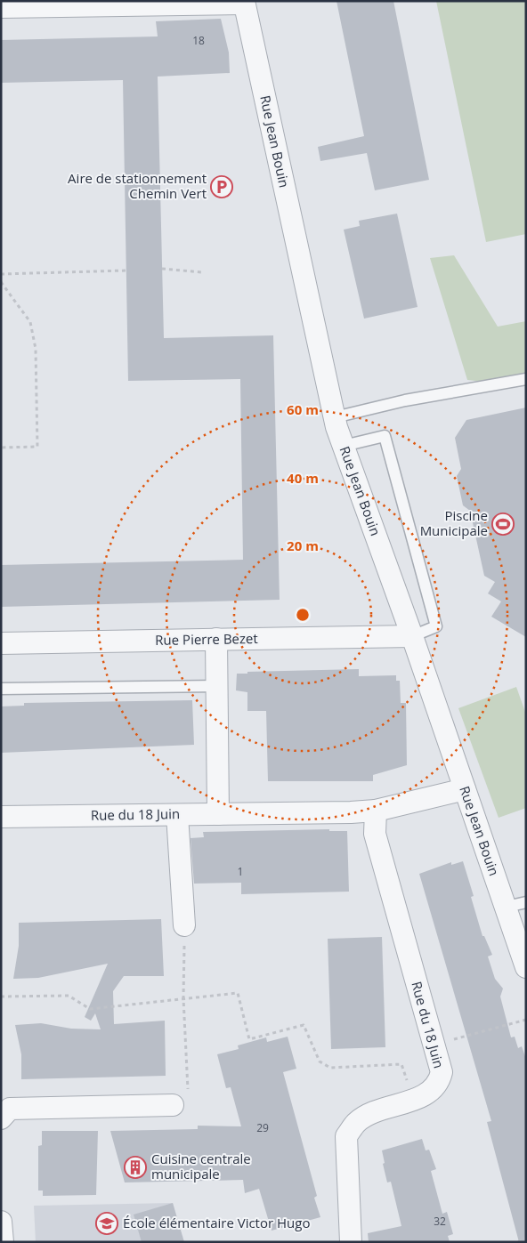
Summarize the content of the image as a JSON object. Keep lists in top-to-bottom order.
{
  "streets": {
    "street": ["Rue Jean Bouin", "Rue Pierre Bezet", "Rue du 18 Juin"]
  },
  "crossings": [
    ["Rue Jean Bouin", "Rue Pierre Bezet"],
    ["Rue Jean Bouin", "Rue du 18 Juin"]
  ],
  "places": {
    "parking": ["Aire de stationnement Chemin Vert"],
    "sports": ["Piscine Municipale"],
    "building": ["Cuisine centrale municipale"],
    "school or university": ["École élémentaire Victor Hugo"]
  },
  "house_numbers": [
    "18",
    "1",
    "29",
    "32"
  ],
  "rings": ["60 m", "40 m", "20 m"]
}
